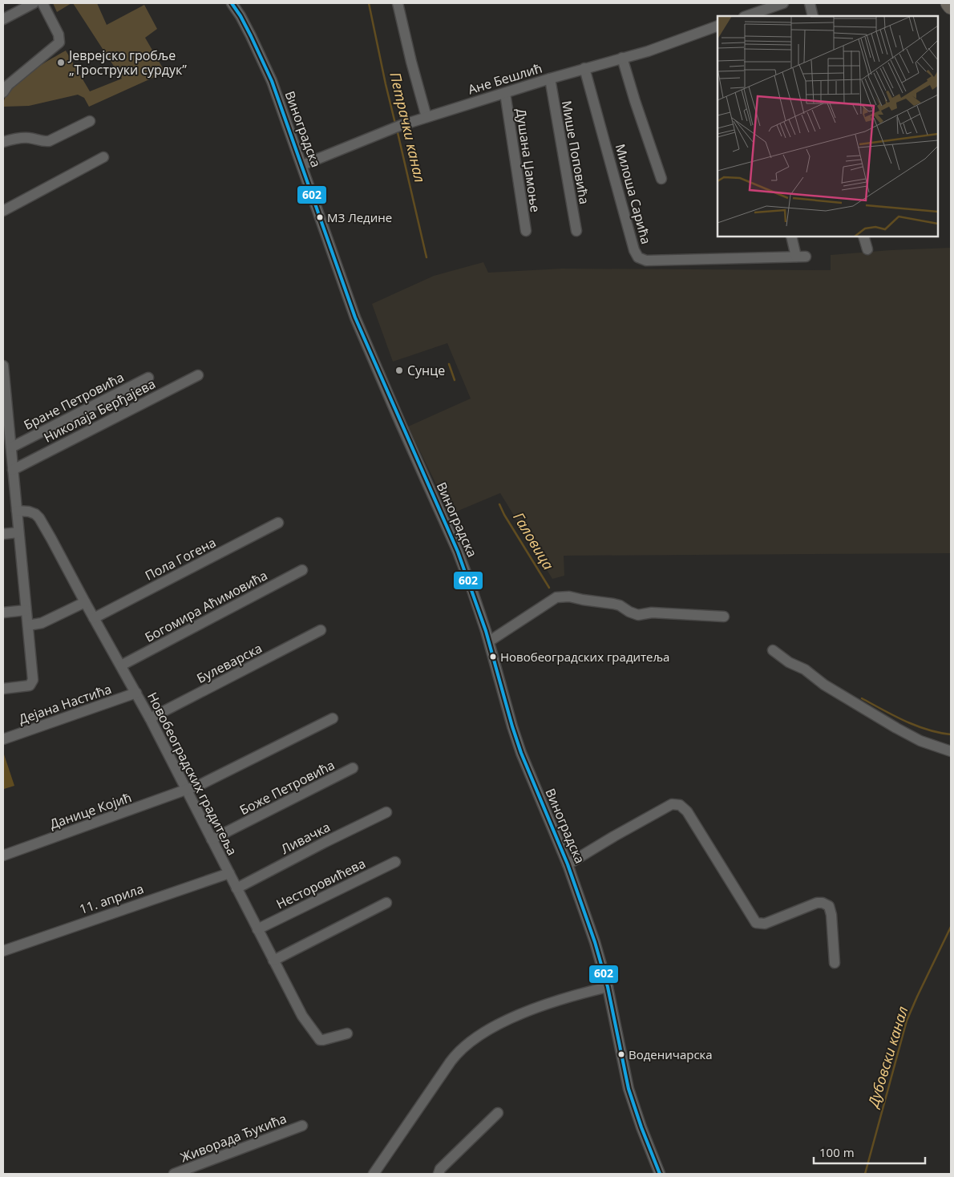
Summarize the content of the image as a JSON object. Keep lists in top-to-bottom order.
{
  "streets": {
    "street": [
      "Ане Бешлић",
      "Виноградска",
      "Мише Поповића",
      "Душана Џамоње",
      "Милоша Сарића",
      "Бране Петровића",
      "Николаја Берђајева",
      "Пола Гогена",
      "Богомира Аћимовића",
      "Булеварска",
      "Дејана Настића",
      "Новобеоградских градитеља",
      "Боже Петровића",
      "Данице Којић",
      "Ливачка",
      "Несторовићева",
      "11. априла",
      "Живорада Ђукића"
    ]
  },
  "crossings": [
    ["Ане Бешлић", "Виноградска"],
    ["Ане Бешлић", "Мише Поповића"],
    ["Ане Бешлић", "Душана Џамоње"],
    ["Ане Бешлић", "Милоша Сарића"],
    ["Пола Гогена", "Новобеоградских градитеља"],
    ["Богомира Аћимовића", "Новобеоградских градитеља"],
    ["Булеварска", "Новобеоградских градитеља"],
    ["Дејана Настића", "Новобеоградских градитеља"],
    ["Новобеоградских градитеља", "Боже Петровића"],
    ["Новобеоградских градитеља", "Данице Којић"],
    ["Новобеоградских градитеља", "Ливачка"],
    ["Новобеоградских градитеља", "Несторовићева"],
    ["Новобеоградских градитеља", "11. априла"]
  ],
  "water": ["Петрачки канал", "Галовица", "Дубовски канал"],
  "places": [
    "Јеврејско гробље „Троструки сурдук”",
    "МЗ Ледине",
    "Сунце",
    "Новобеоградских градитеља",
    "Воденичарска"
  ],
  "lines": ["transit line 602"],
  "scale_bar": "100 m"
}
